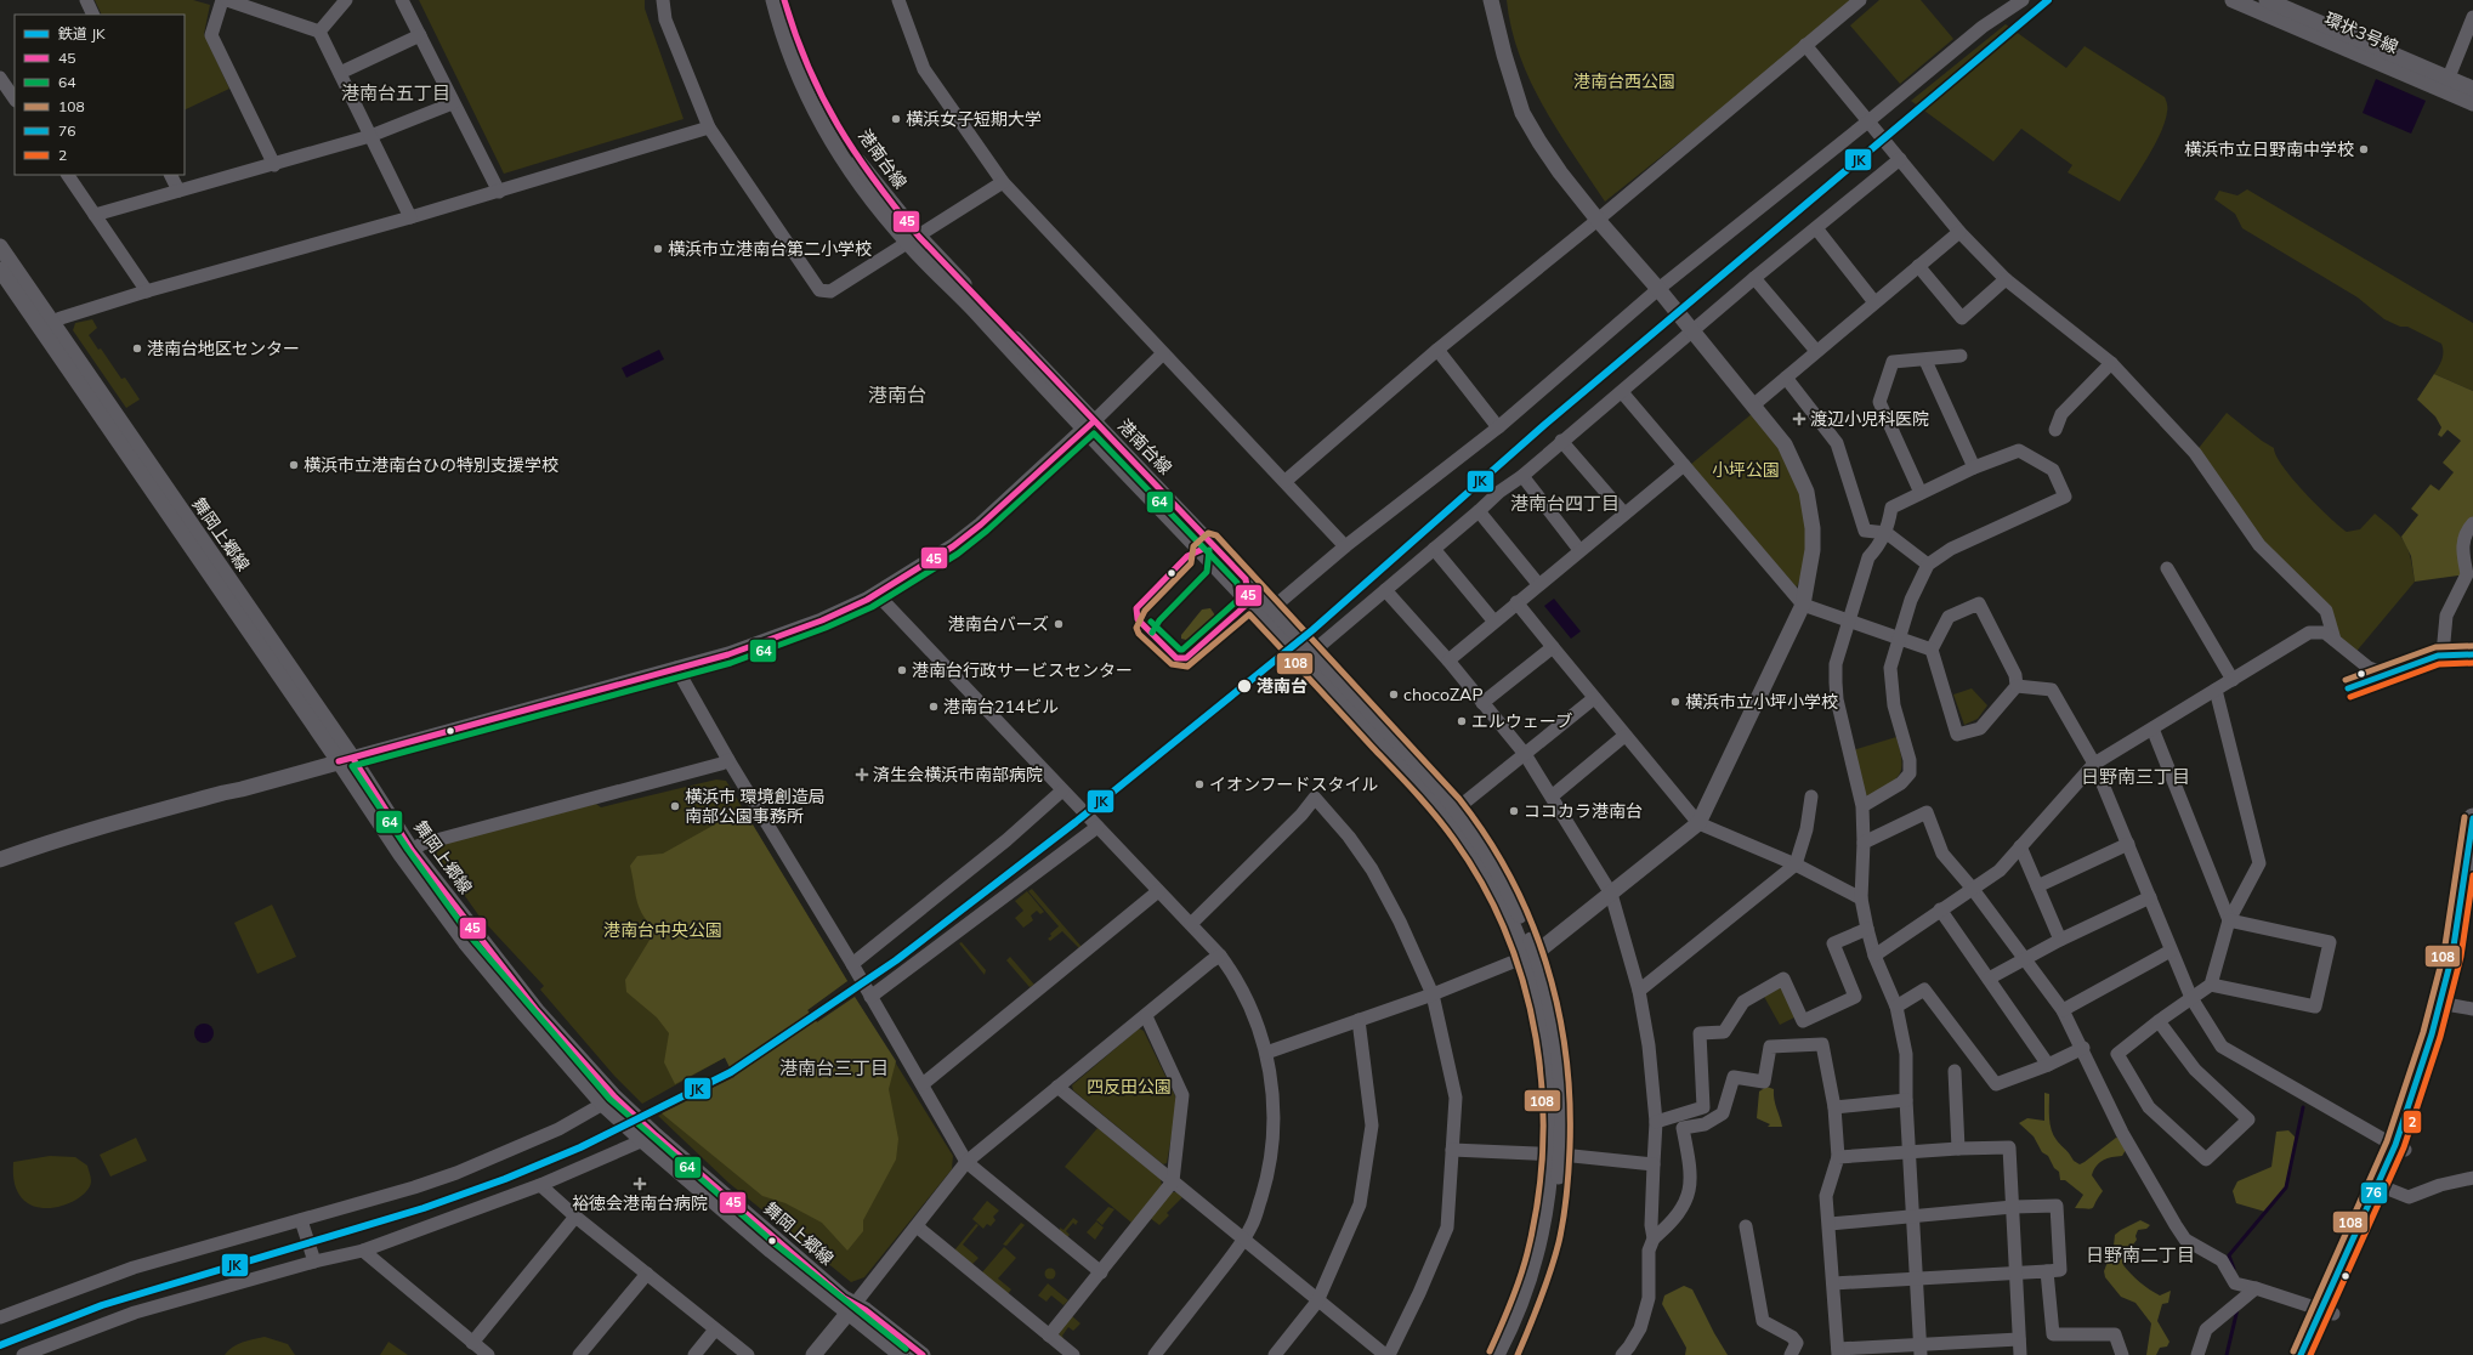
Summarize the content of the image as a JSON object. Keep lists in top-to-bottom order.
{
  "streets": {
    "street": ["環状3号線", "港南台線", "舞岡上郷線"]
  },
  "districts": [
    "港南台五丁目",
    "港南台",
    "港南台四丁目",
    "日野南三丁目",
    "港南台三丁目",
    "日野南二丁目"
  ],
  "parks": [
    "港南台西公園",
    "小坪公園",
    "港南台中央公園",
    "四反田公園"
  ],
  "places": {
    "other": [
      "横浜女子短期大学",
      "横浜市立日野南中学校",
      "横浜市立港南台第二小学校",
      "港南台地区センター",
      "横浜市立港南台ひの特別支援学校",
      "港南台バーズ",
      "港南台行政サービスセンター",
      "港南台",
      "chocoZAP",
      "横浜市立小坪小学校",
      "港南台214ビル",
      "エルウェーブ",
      "イオンフードスタイル",
      "横浜市 環境創造局 南部公園事務所",
      "ココカラ港南台"
    ],
    "health": ["渡辺小児科医院", "済生会横浜市南部病院", "裕徳会港南台病院"]
  },
  "lines": [
    "rail line JK",
    "transit line 45",
    "transit line 64",
    "transit line 108",
    "transit line 76",
    "transit line 2"
  ],
  "legend": [
    "鉄道 JK",
    "45",
    "64",
    "108",
    "76",
    "2"
  ]
}
